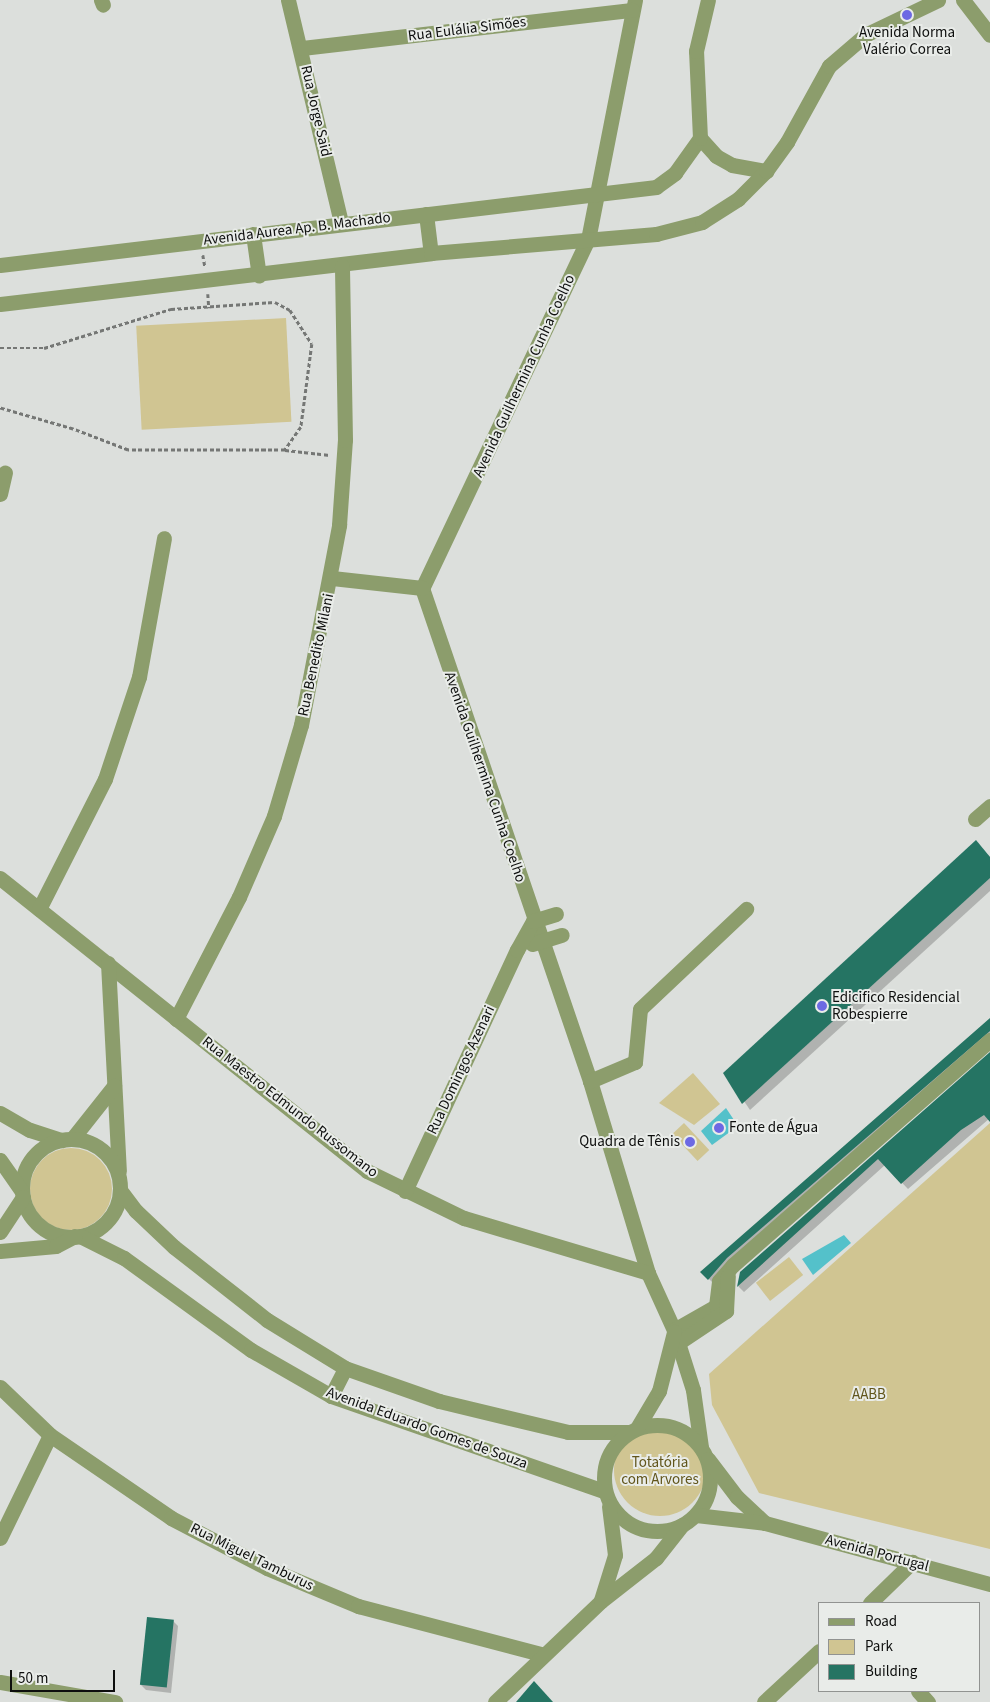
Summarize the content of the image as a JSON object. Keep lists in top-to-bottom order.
{
  "streets": {
    "street": [
      "Rua Eulália Simões",
      "Rua Jorge Said",
      "Avenida Aurea Ap. B. Machado",
      "Avenida Guilhermina Cunha Coelho",
      "Rua Benedito Milani",
      "Rua Domingos Azenari",
      "Rua Maestro Edmundo Russomano",
      "Avenida Eduardo Gomes de Souza",
      "Avenida Portugal",
      "Rua Miguel Tamburus"
    ]
  },
  "crossings": [
    ["Rua Eulália Simões", "Rua Jorge Said"],
    ["Rua Eulália Simões", "Avenida Guilhermina Cunha Coelho"],
    ["Rua Jorge Said", "Avenida Aurea Ap. B. Machado"],
    ["Avenida Aurea Ap. B. Machado", "Avenida Guilhermina Cunha Coelho"],
    ["Avenida Guilhermina Cunha Coelho", "Rua Domingos Azenari"],
    ["Avenida Guilhermina Cunha Coelho", "Rua Maestro Edmundo Russomano"],
    ["Avenida Guilhermina Cunha Coelho", "Avenida Eduardo Gomes de Souza"],
    ["Avenida Guilhermina Cunha Coelho", "Avenida Portugal"],
    ["Rua Benedito Milani", "Rua Maestro Edmundo Russomano"],
    ["Rua Domingos Azenari", "Rua Maestro Edmundo Russomano"],
    ["Avenida Eduardo Gomes de Souza", "Avenida Portugal"]
  ],
  "parks": ["AABB", "Totatória com Arvores"],
  "places": [
    "Avenida Norma Valério Correa",
    "Edicifico Residencial Robespierre",
    "Fonte de Água",
    "Quadra de Tênis"
  ],
  "legend": ["Road", "Park", "Building"],
  "scale_bar": "50 m"
}
